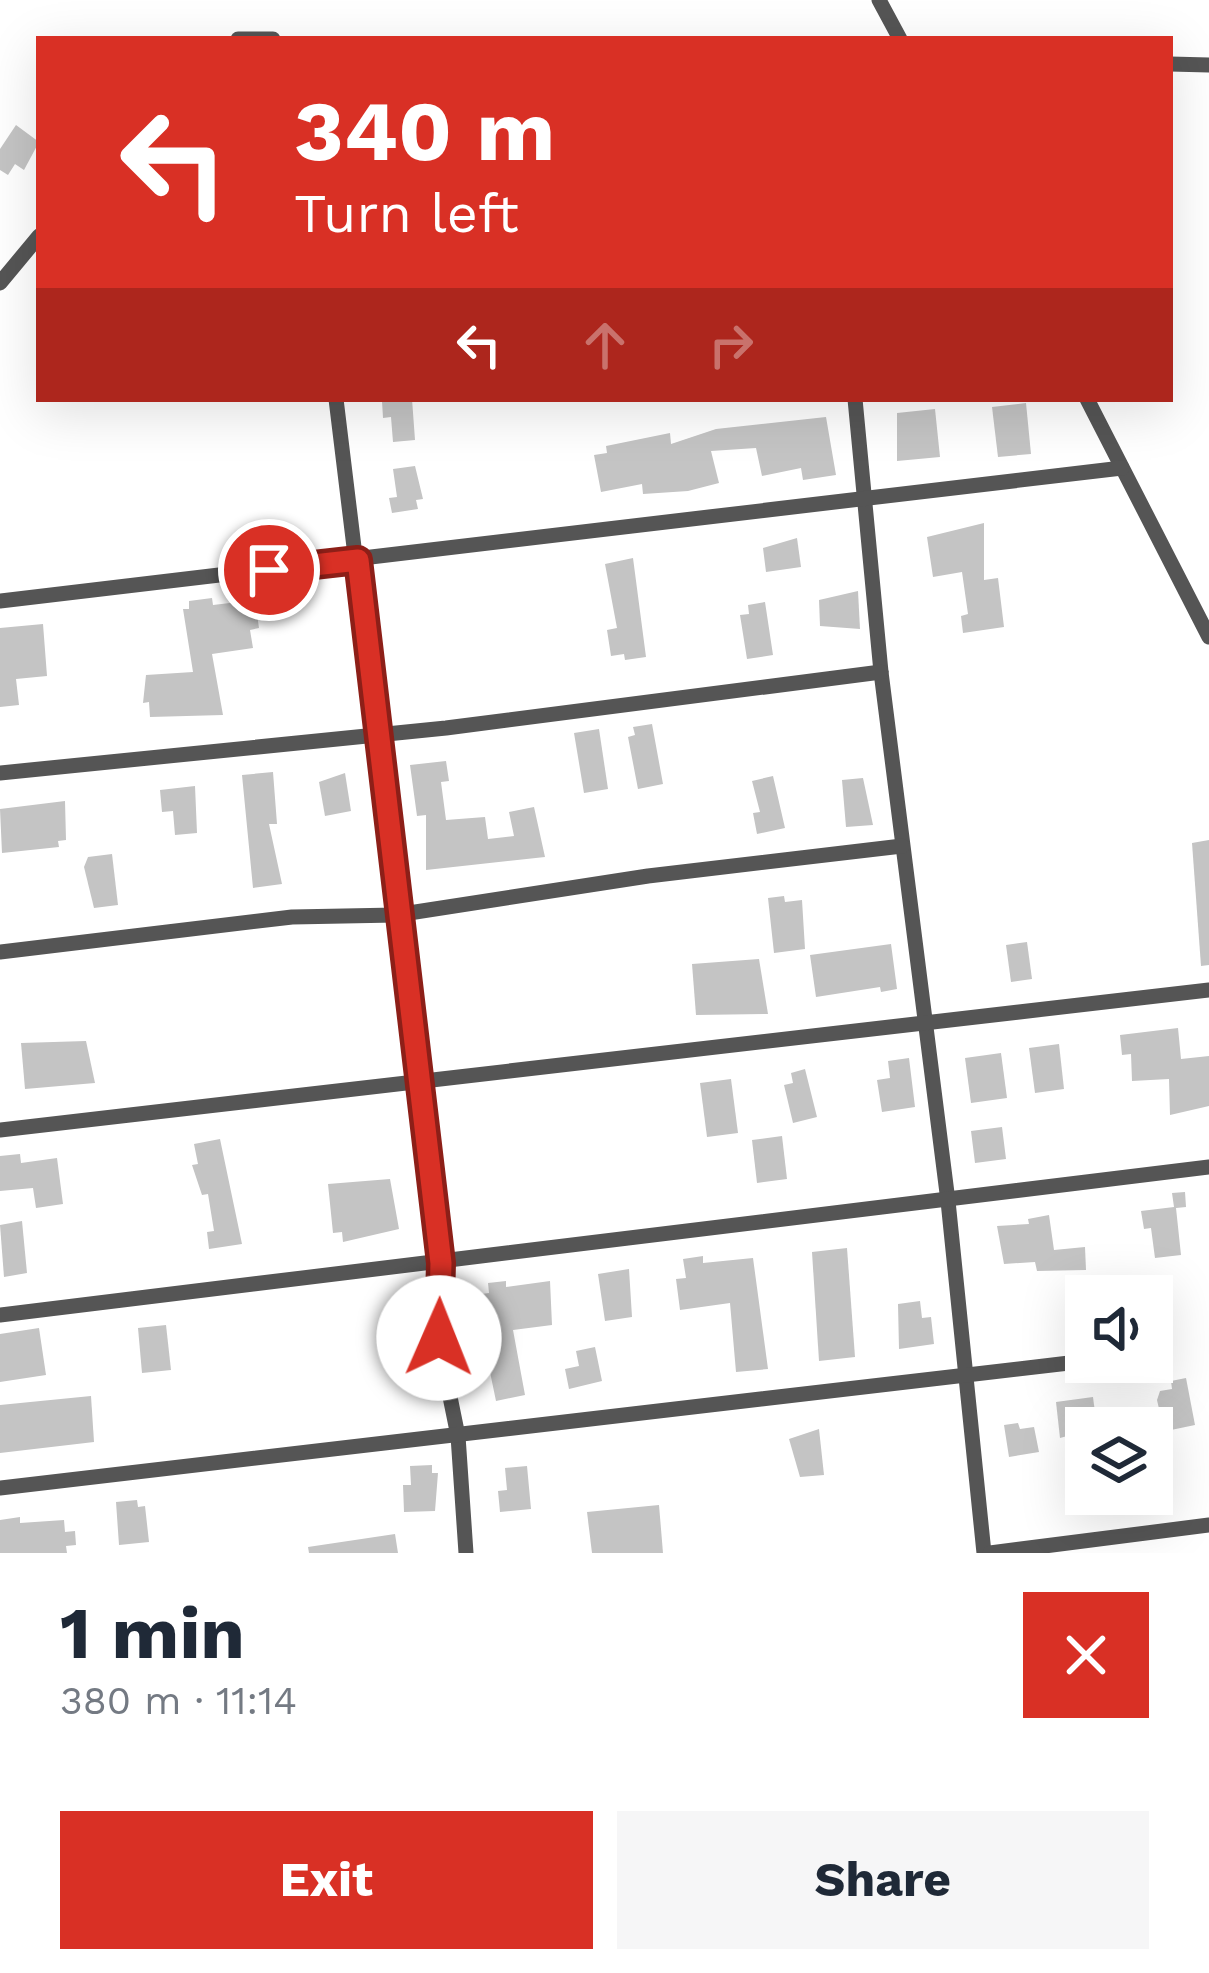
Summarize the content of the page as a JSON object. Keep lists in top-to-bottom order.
{
  "page": {
    "turn": ["340 m", "Turn left"],
    "heading": ["1 min", "380 m · 11:14"],
    "buttons": ["Exit", "Share"]
  }
}
